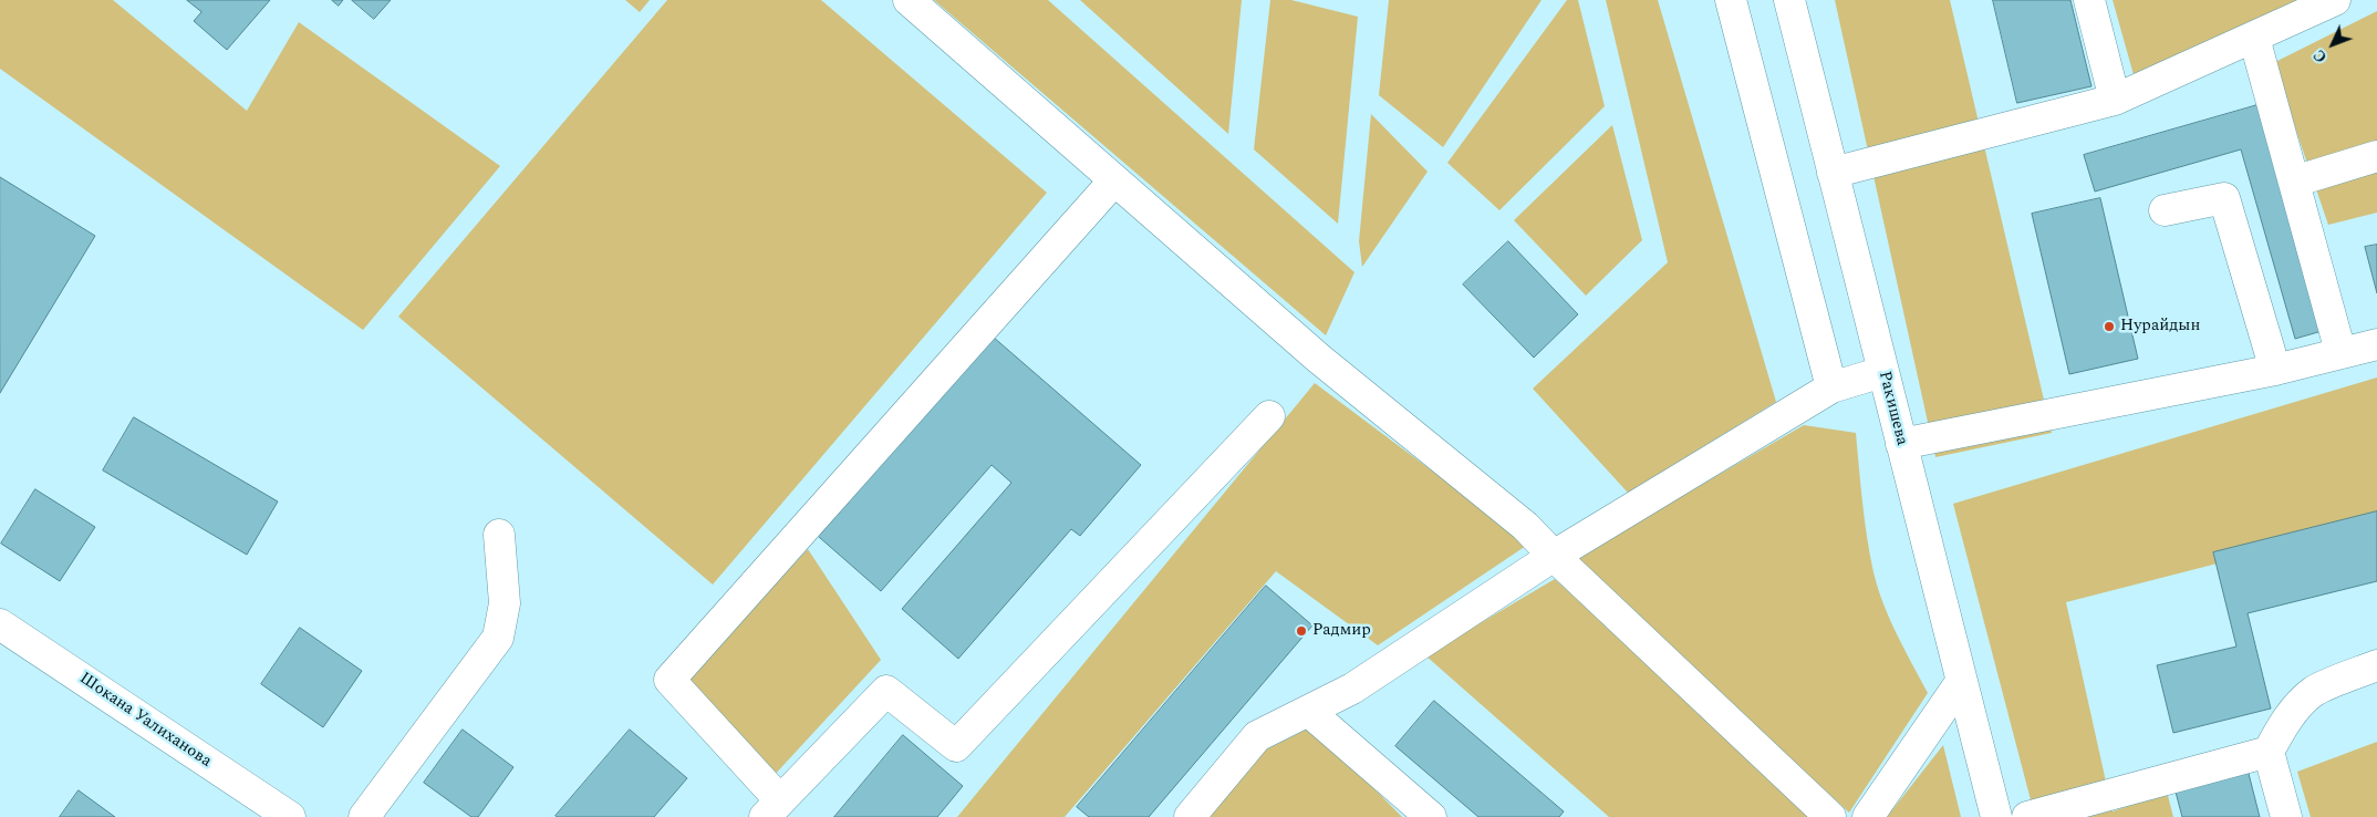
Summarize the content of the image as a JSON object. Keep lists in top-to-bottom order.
{
  "streets": {
    "street": ["Ракишева", "Шокана Уалиханова"]
  },
  "places": ["Нурайдын", "Радмир"],
  "north": "bottom left"
}
